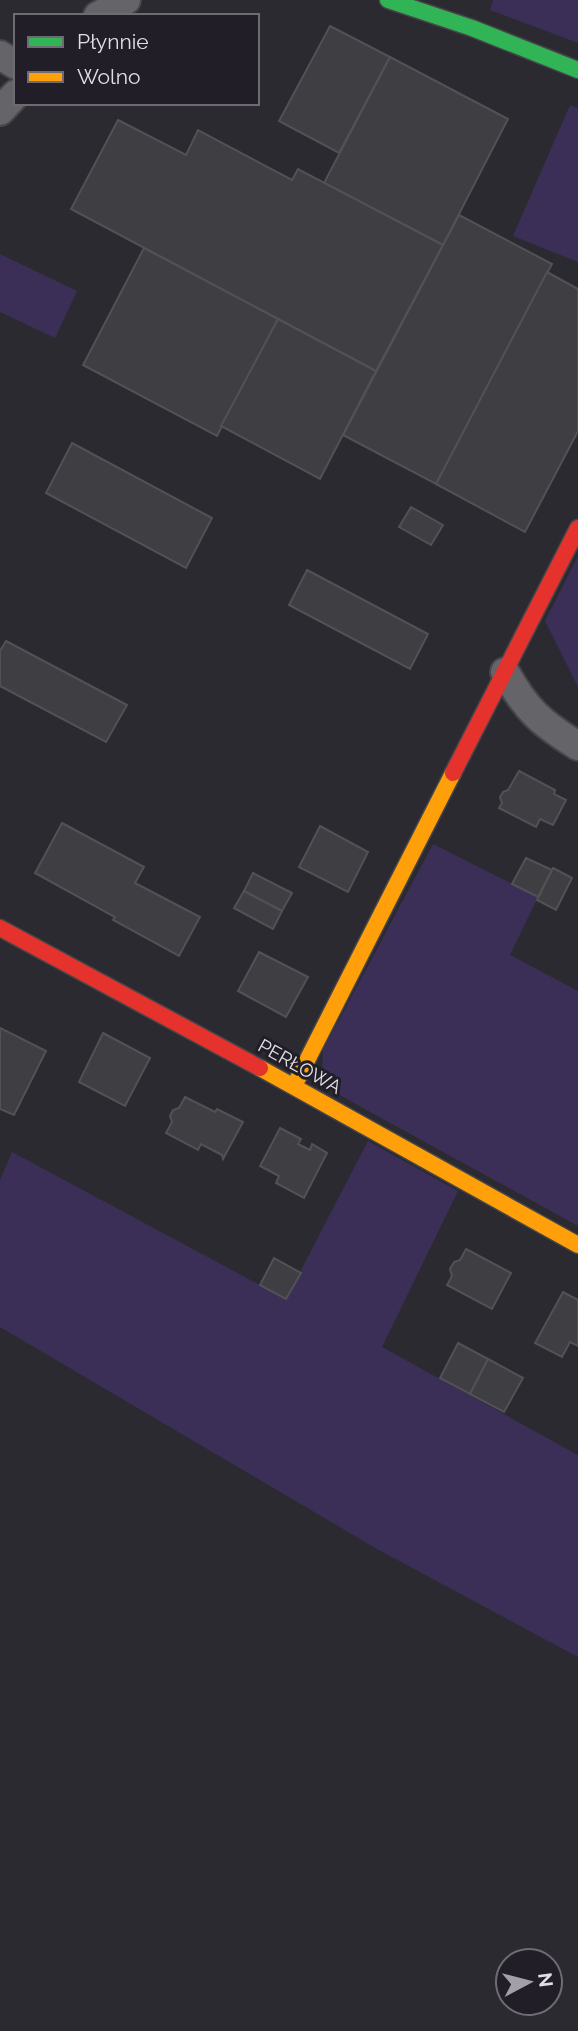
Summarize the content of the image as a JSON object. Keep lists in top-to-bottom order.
{
  "streets": {
    "street": ["PERŁOWA"]
  },
  "legend": ["Płynnie", "Wolno"],
  "north": "right"
}
